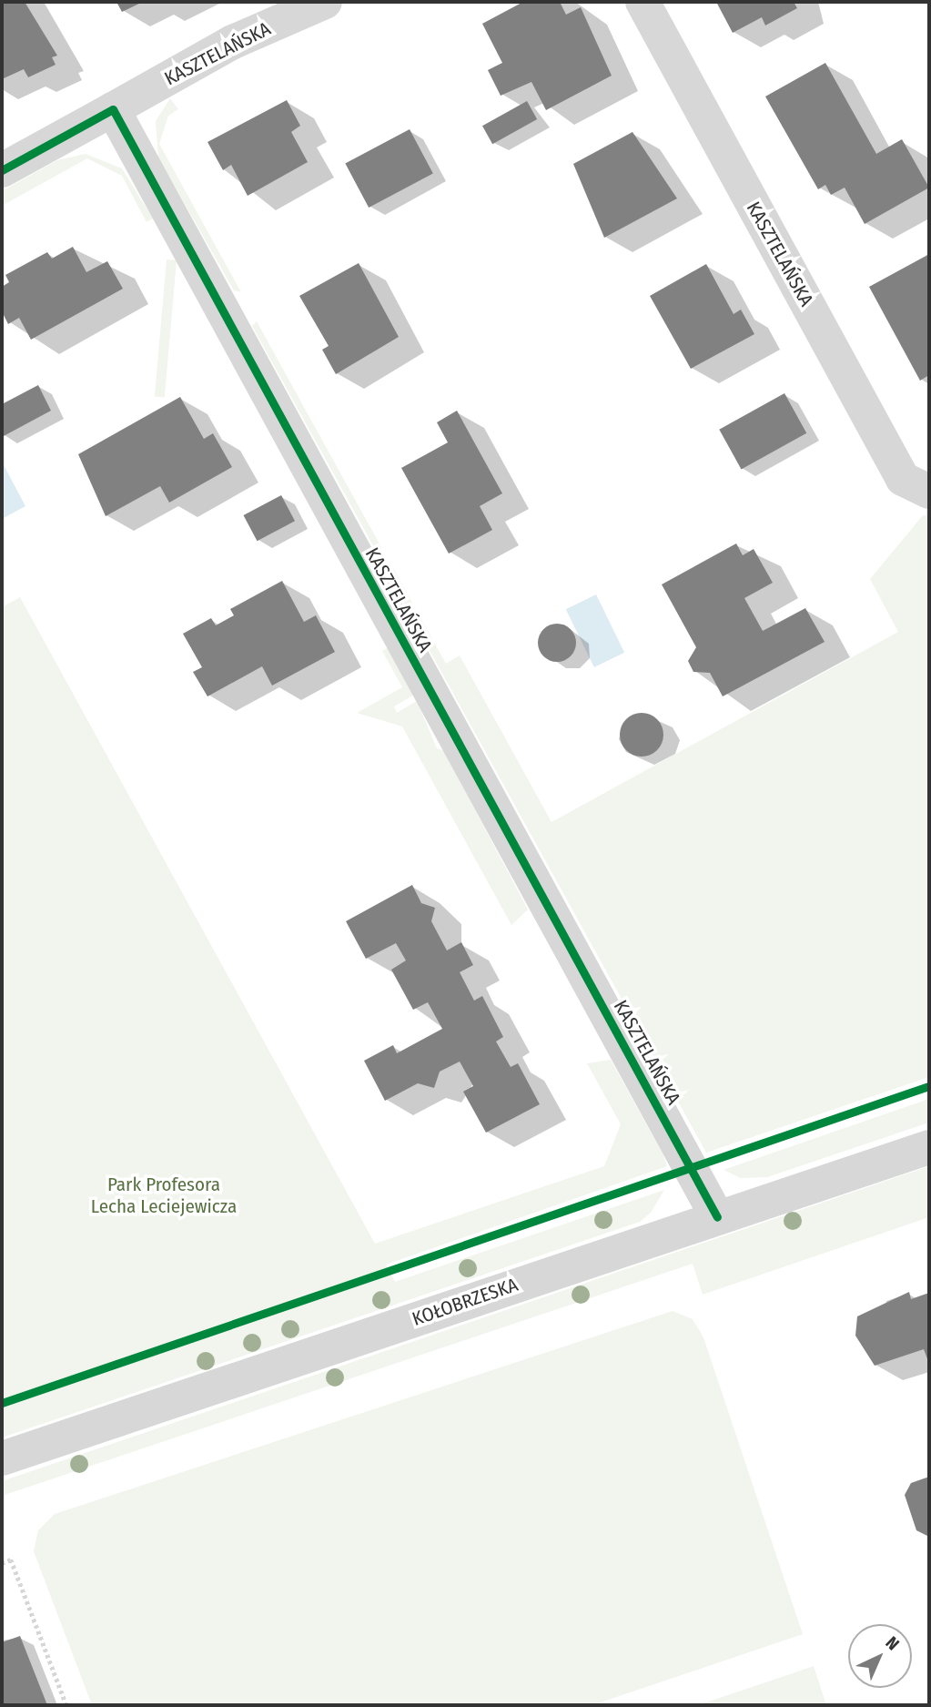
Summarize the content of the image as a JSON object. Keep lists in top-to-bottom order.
{
  "streets": {
    "street": ["KASZTELAŃSKA", "KOŁOBRZESKA"]
  },
  "crossings": [
    ["KASZTELAŃSKA", "KOŁOBRZESKA"]
  ],
  "parks": ["Park Profesora Lecha Leciejewicza"],
  "north": "top right"
}
